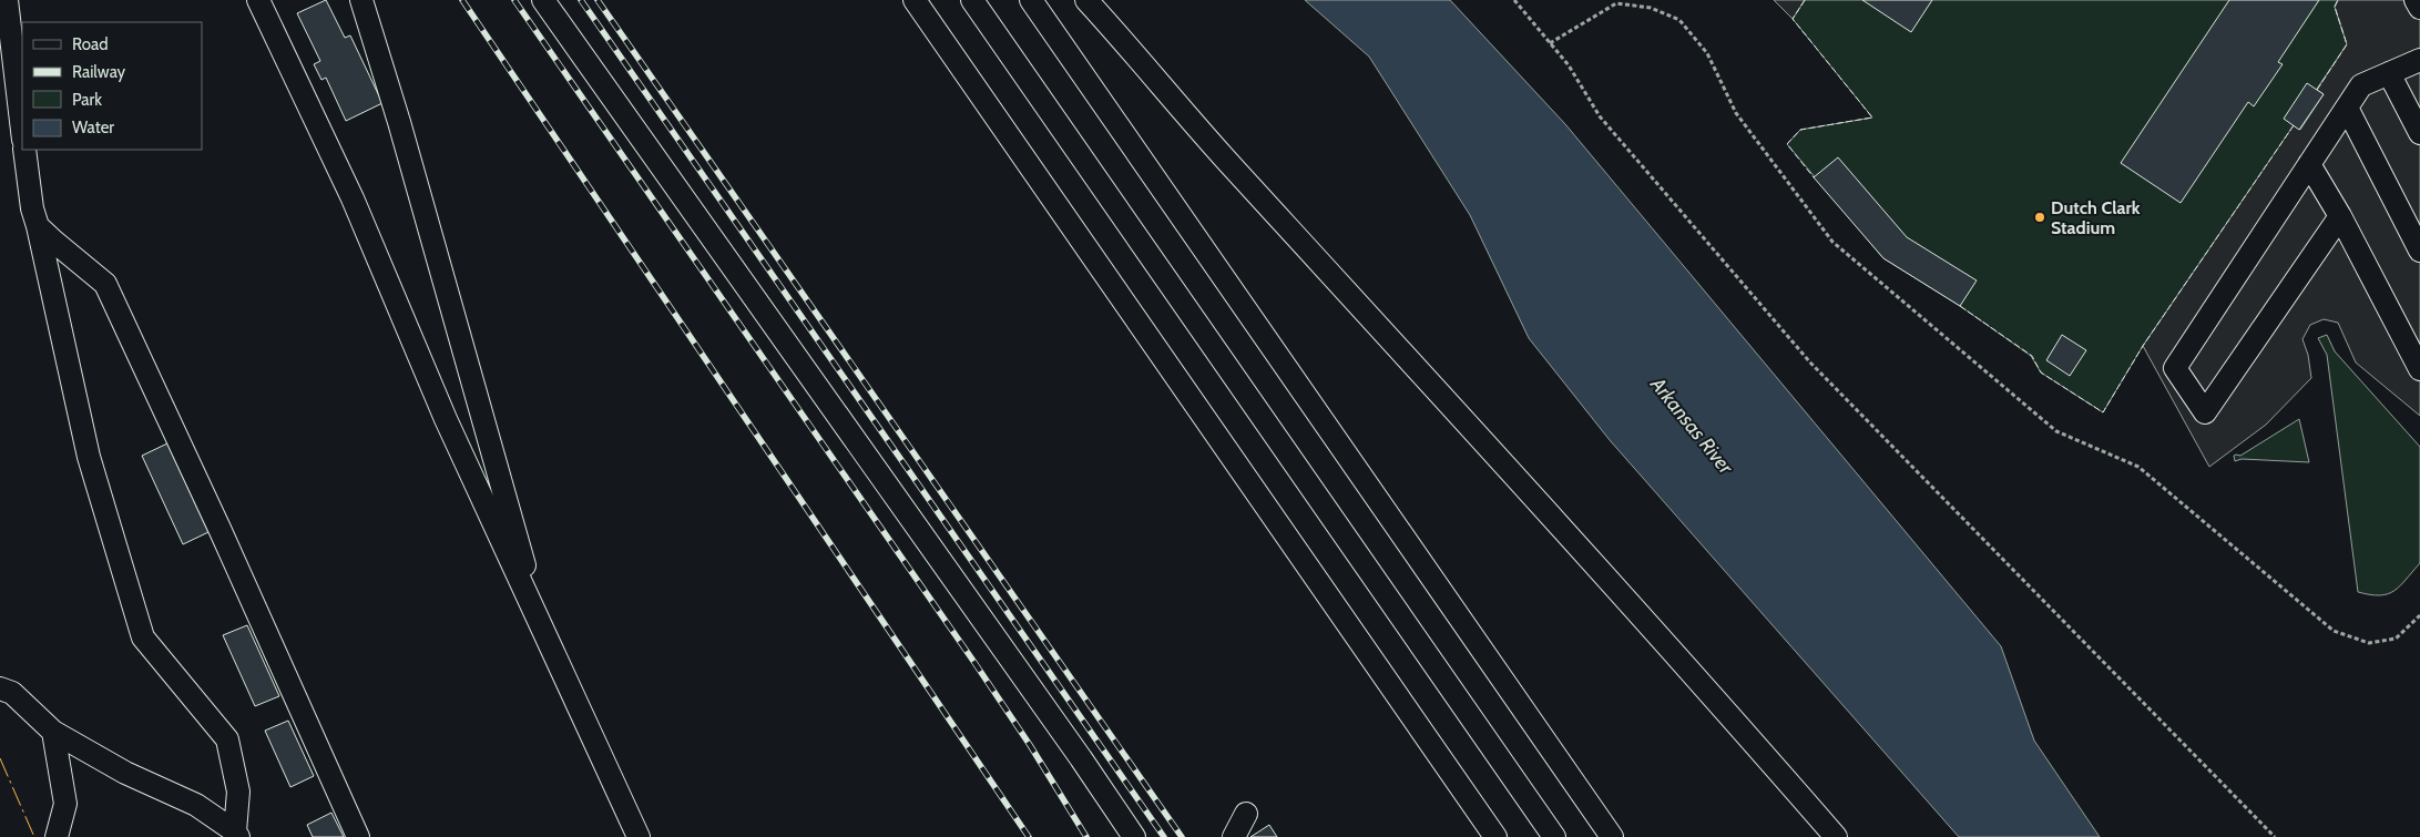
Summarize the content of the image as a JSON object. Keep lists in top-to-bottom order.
{
  "water": ["Arkansas River"],
  "places": ["Dutch Clark Stadium"],
  "legend": [
    "Road",
    "Railway",
    "Park",
    "Water"
  ]
}
